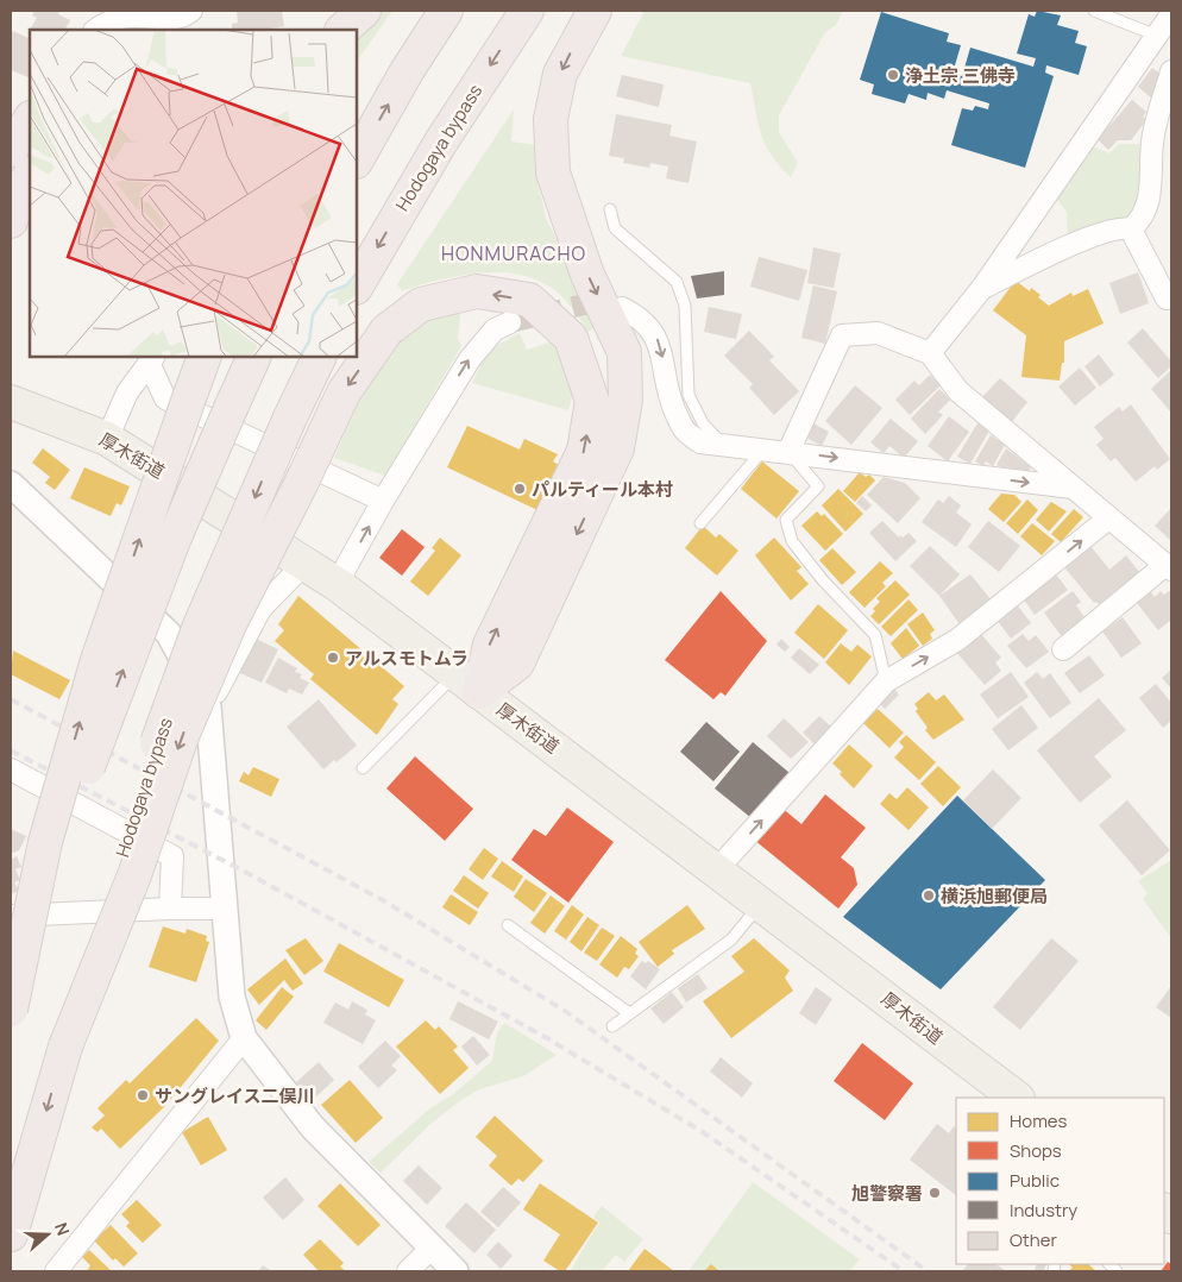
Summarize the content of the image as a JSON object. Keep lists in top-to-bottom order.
{
  "streets": {
    "highway": ["Hodogaya bypass"],
    "main road": ["厚木街道"]
  },
  "districts": ["HONMURACHO"],
  "places": [
    "浄土宗 三佛寺",
    "パルティール本村",
    "アルスモトムラ",
    "横浜旭郵便局",
    "サングレイス二俣川",
    "旭警察署"
  ],
  "legend": [
    "Homes",
    "Shops",
    "Public",
    "Industry",
    "Other"
  ],
  "north": "right"
}
